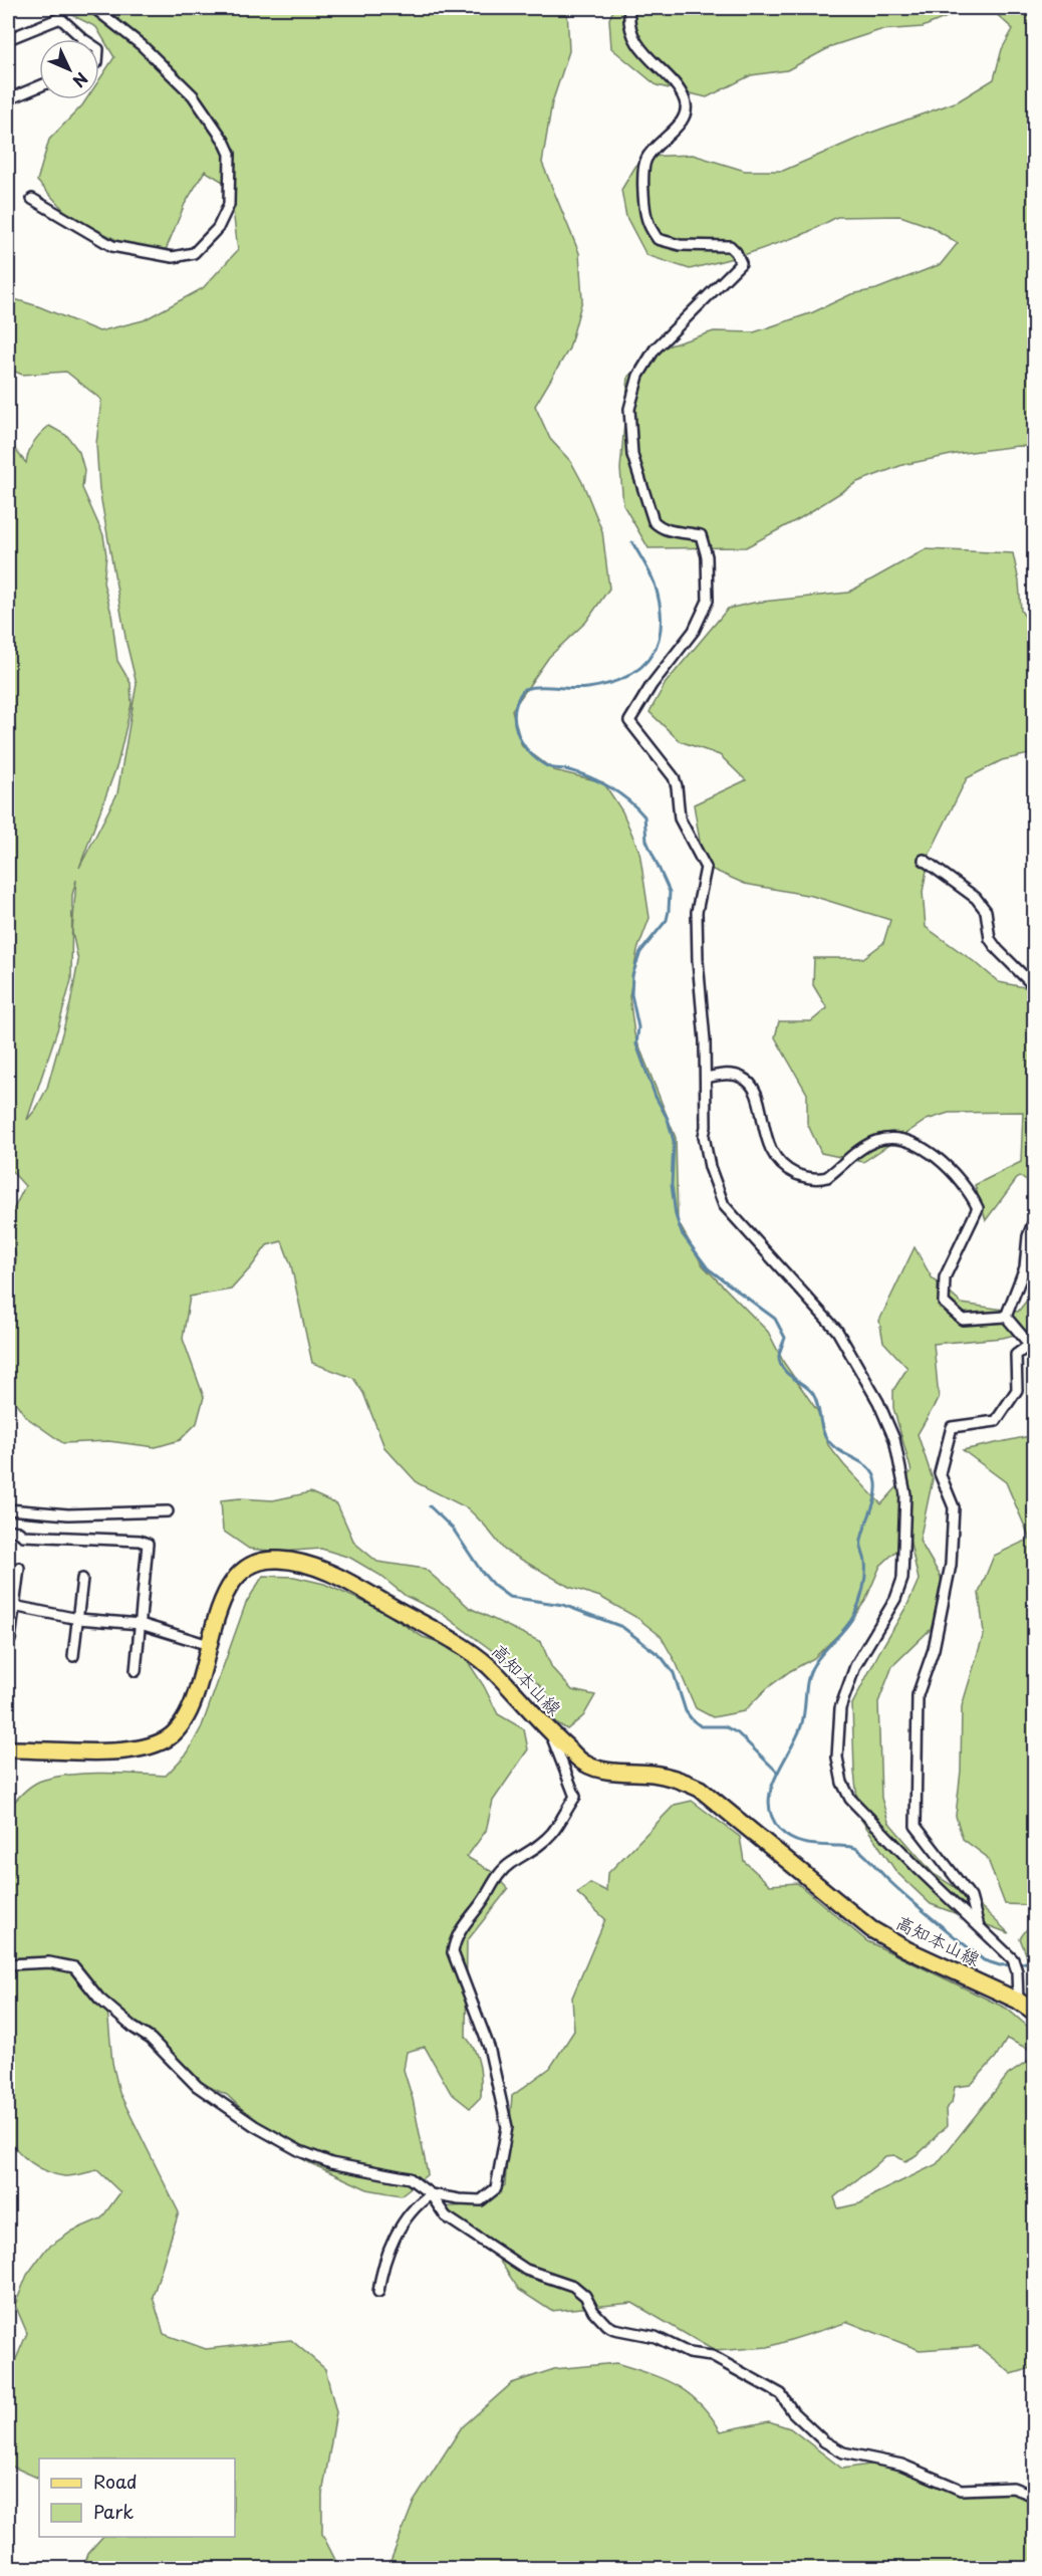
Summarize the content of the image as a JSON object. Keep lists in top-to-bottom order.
{
  "streets": {
    "main road": ["高知本山線"]
  },
  "legend": ["Road", "Park"],
  "north": "bottom right"
}
